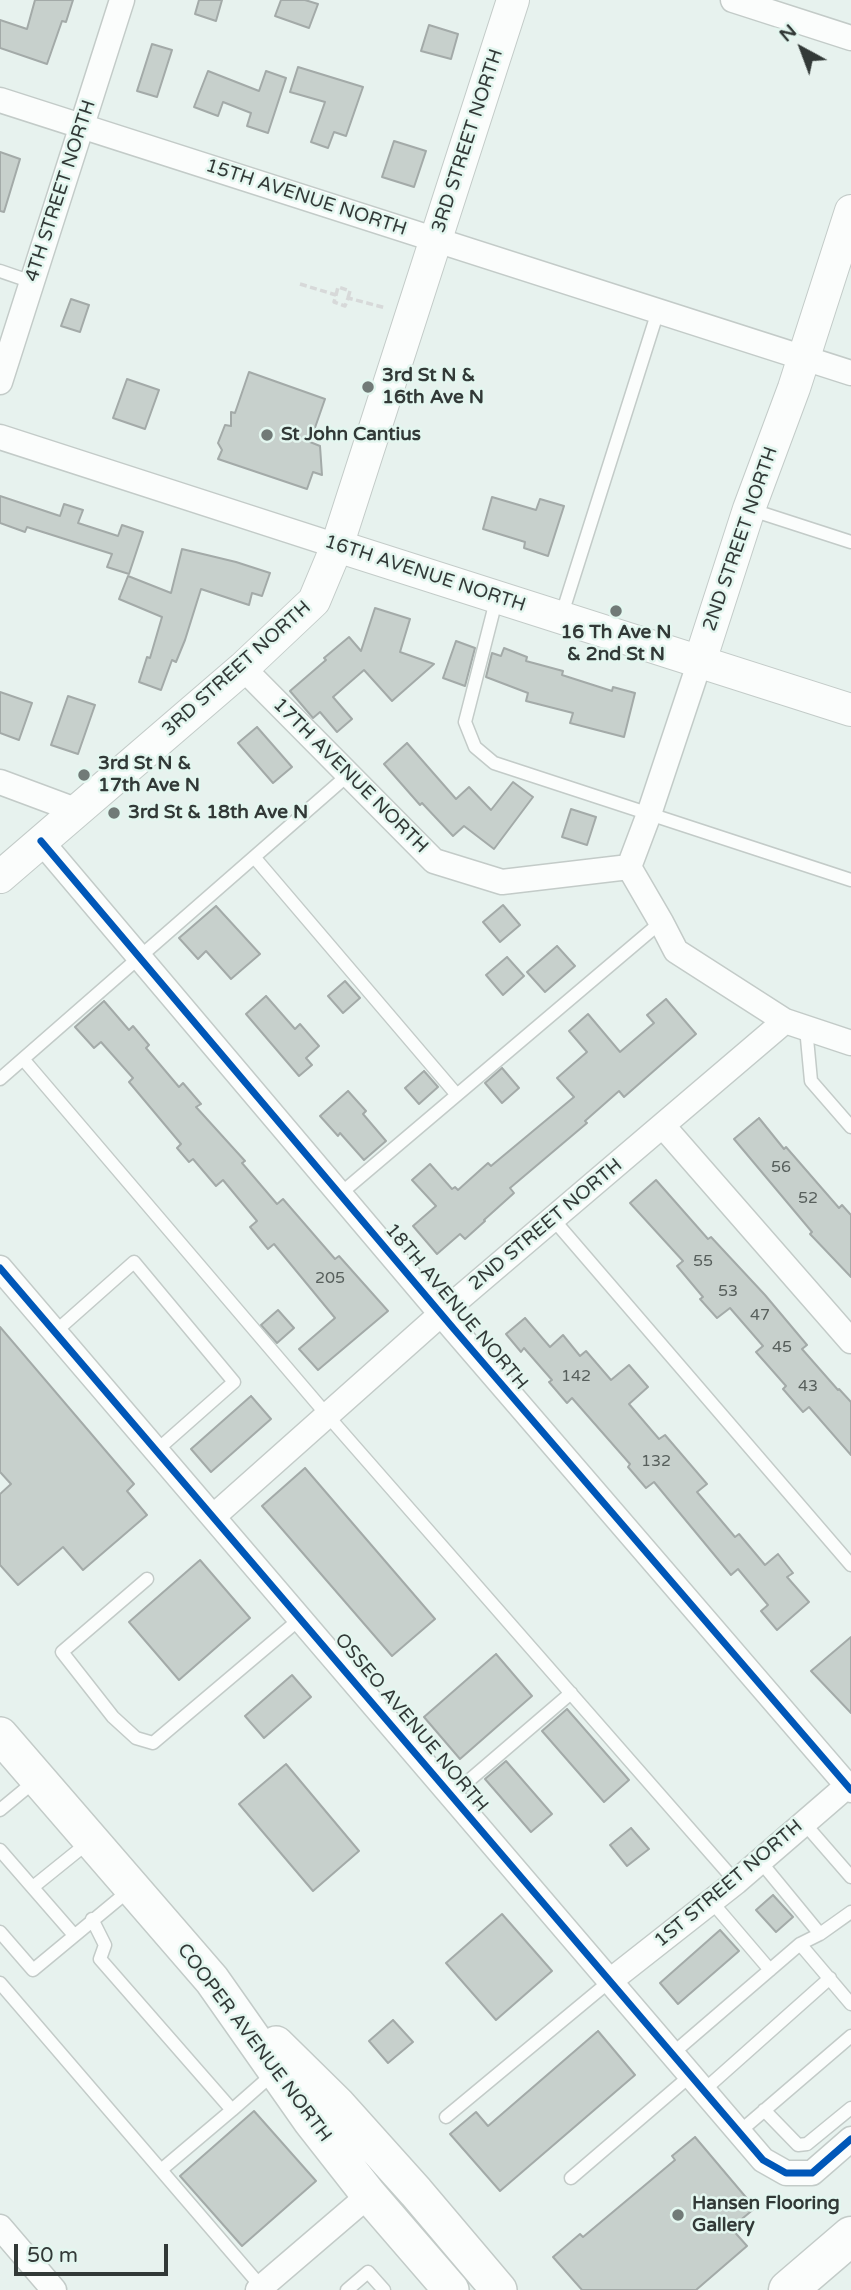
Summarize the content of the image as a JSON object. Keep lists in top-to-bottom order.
{
  "streets": {
    "main road": ["COOPER AVENUE NORTH"],
    "street": [
      "3RD STREET NORTH",
      "4TH STREET NORTH",
      "15TH AVENUE NORTH",
      "2ND STREET NORTH",
      "16TH AVENUE NORTH",
      "17TH AVENUE NORTH",
      "18TH AVENUE NORTH",
      "OSSEO AVENUE NORTH",
      "1ST STREET NORTH"
    ]
  },
  "crossings": [
    ["3RD STREET NORTH", "15TH AVENUE NORTH"],
    ["3RD STREET NORTH", "16TH AVENUE NORTH"],
    ["3RD STREET NORTH", "17TH AVENUE NORTH"],
    ["3RD STREET NORTH", "18TH AVENUE NORTH"],
    ["4TH STREET NORTH", "15TH AVENUE NORTH"],
    ["15TH AVENUE NORTH", "2ND STREET NORTH"],
    ["2ND STREET NORTH", "16TH AVENUE NORTH"],
    ["2ND STREET NORTH", "17TH AVENUE NORTH"],
    ["2ND STREET NORTH", "18TH AVENUE NORTH"],
    ["2ND STREET NORTH", "OSSEO AVENUE NORTH"],
    ["18TH AVENUE NORTH", "1ST STREET NORTH"],
    ["OSSEO AVENUE NORTH", "1ST STREET NORTH"]
  ],
  "places": [
    "3rd St N & 16th Ave N",
    "St John Cantius",
    "16 Th Ave N & 2nd St N",
    "3rd St N & 17th Ave N",
    "3rd St & 18th Ave N",
    "Hansen Flooring Gallery"
  ],
  "house_numbers": [
    "56",
    "52",
    "55",
    "205",
    "53",
    "47",
    "45",
    "142",
    "43",
    "132"
  ],
  "scale_bar": "50 m",
  "north": "top left"
}
